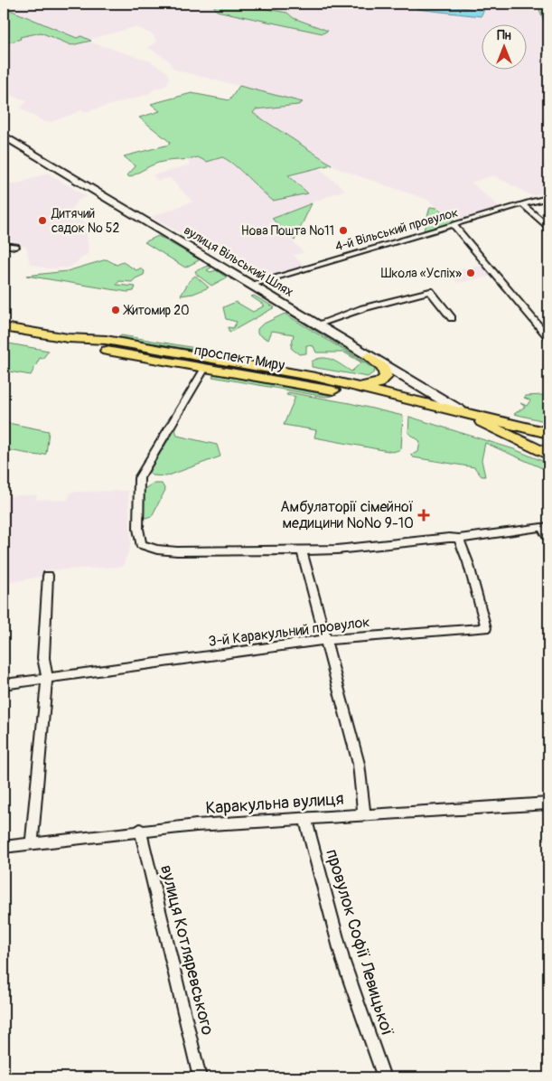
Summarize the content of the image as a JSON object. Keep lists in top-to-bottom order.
{
  "streets": {
    "main road": ["проспект Миру"],
    "street": [
      "4-й Вільський провулок",
      "вулиця Вільський Шлях",
      "3-й Каракульний провулок",
      "Каракульна вулиця",
      "провулок Софії Левицької",
      "вулиця Котляревського"
    ]
  },
  "crossings": [
    ["4-й Вільський провулок", "вулиця Вільський Шлях"],
    ["вулиця Вільський Шлях", "проспект Миру"],
    ["Каракульна вулиця", "провулок Софії Левицької"],
    ["Каракульна вулиця", "вулиця Котляревського"]
  ],
  "places": {
    "other": [
      "Дитячий садок № 52",
      "Нова Пошта №11",
      "Школа «Успіх»",
      "Житомир 20"
    ],
    "health": ["Амбулаторії сімейної медицини №№ 9-10"]
  },
  "north": "top"
}
